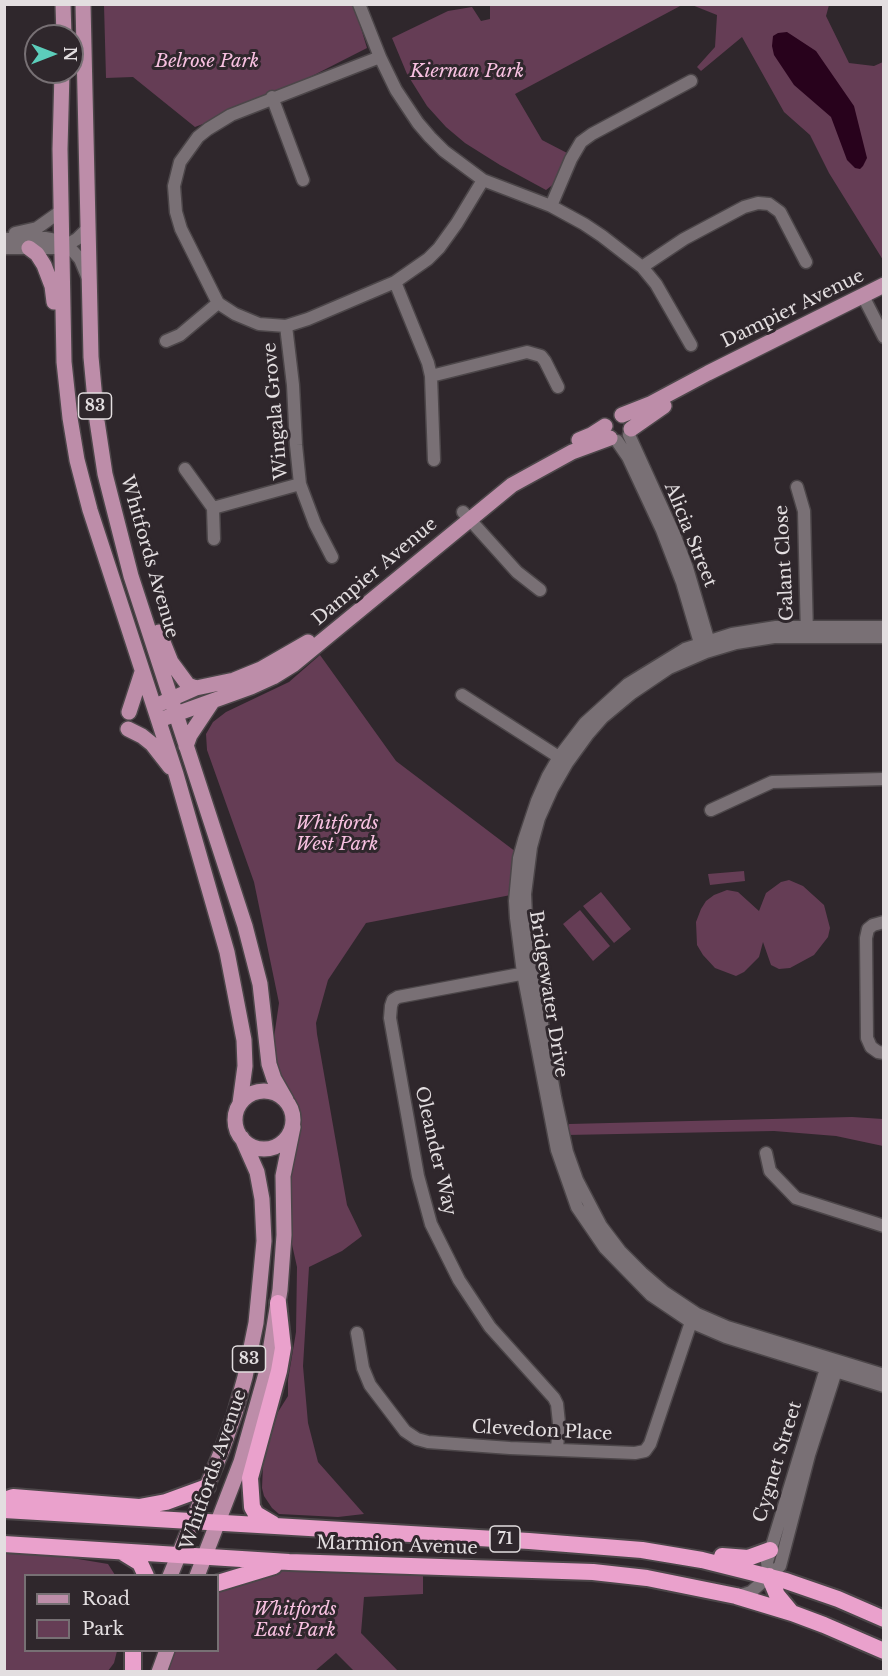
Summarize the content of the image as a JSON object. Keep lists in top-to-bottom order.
{
  "streets": {
    "highway": ["71", "Marmion Avenue"],
    "main road": ["Dampier Avenue", "83", "Whitfords Avenue"],
    "street": [
      "Wingala Grove",
      "Alicia Street",
      "Galant Close",
      "Bridgewater Drive",
      "Oleander Way",
      "Clevedon Place",
      "Cygnet Street"
    ]
  },
  "crossings": [
    ["Dampier Avenue", "83"],
    ["Dampier Avenue", "Alicia Street"],
    ["Dampier Avenue", "Whitfords Avenue"],
    ["83", "Whitfords Avenue"],
    ["Alicia Street", "Bridgewater Drive"],
    ["Whitfords Avenue", "Marmion Avenue"],
    ["Galant Close", "Bridgewater Drive"],
    ["Bridgewater Drive", "Oleander Way"],
    ["Bridgewater Drive", "Clevedon Place"],
    ["Bridgewater Drive", "Cygnet Street"],
    ["Oleander Way", "Clevedon Place"],
    ["Cygnet Street", "Marmion Avenue"]
  ],
  "parks": [
    "Belrose Park",
    "Kiernan Park",
    "Whitfords West Park",
    "Whitfords East Park"
  ],
  "legend": ["Road", "Park"],
  "north": "right"
}
